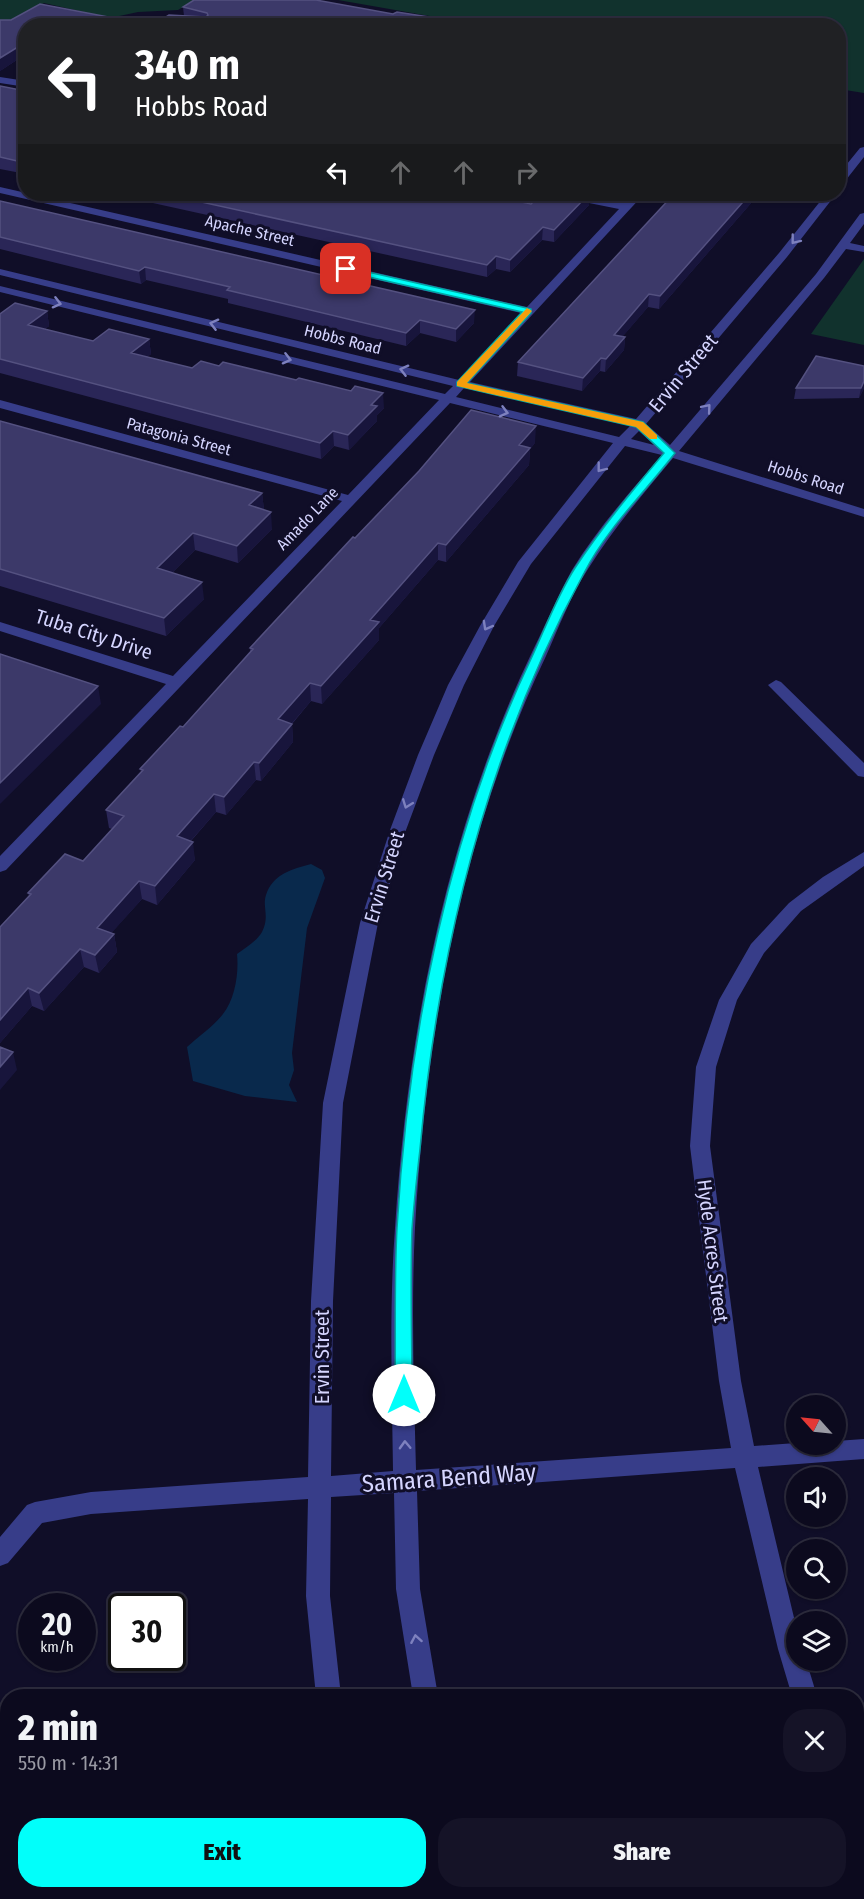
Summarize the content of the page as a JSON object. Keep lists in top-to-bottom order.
{
  "streets": {
    "street": [
      "Apache Street",
      "Hobbs Road",
      "Ervin Street",
      "Patagonia Street",
      "Amado Lane",
      "Tuba City Drive",
      "Hyde Acres Street",
      "Samara Bend Way"
    ]
  },
  "crossings": [
    ["Apache Street", "Amado Lane"],
    ["Hobbs Road", "Ervin Street"],
    ["Hobbs Road", "Amado Lane"],
    ["Ervin Street", "Samara Bend Way"],
    ["Patagonia Street", "Amado Lane"],
    ["Amado Lane", "Tuba City Drive"],
    ["Hyde Acres Street", "Samara Bend Way"]
  ],
  "north": "top left",
  "page": {
    "turn": ["340 m", "Hobbs Road"],
    "speed": "20 km/h",
    "limit": "30",
    "heading": ["2 min", "550 m · 14:31"],
    "buttons": ["Exit", "Share"]
  }
}
